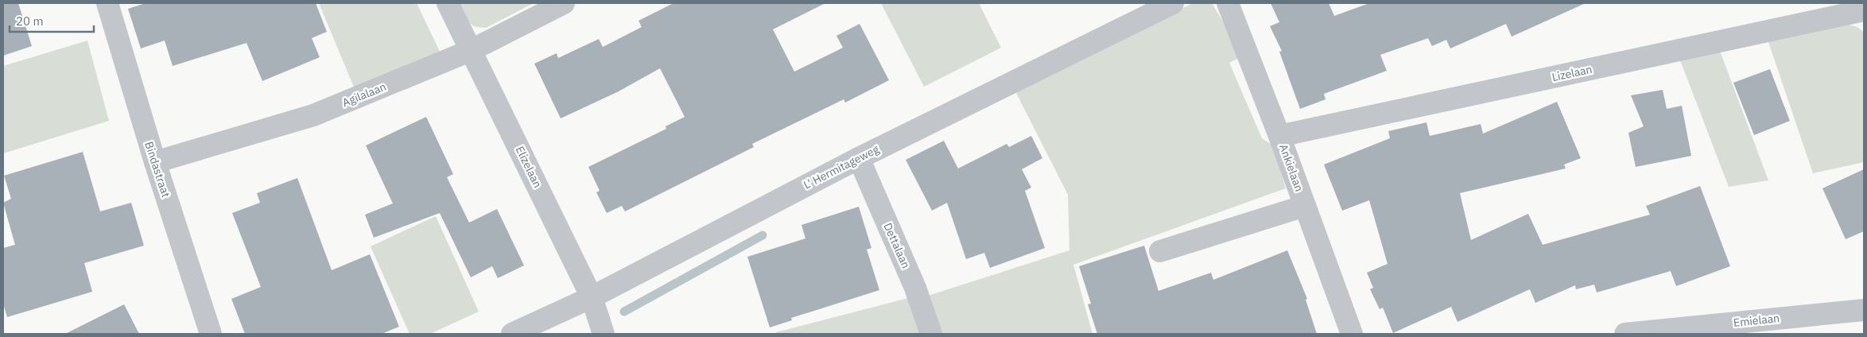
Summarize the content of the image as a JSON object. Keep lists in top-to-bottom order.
{
  "streets": {
    "street": [
      "Lizelaan",
      "Agilalaan",
      "Elizelaan",
      "L' Hermitageweg",
      "Ankielaan",
      "Bindastraat",
      "Dettalaan",
      "Emielaan"
    ]
  },
  "crossings": [
    ["Lizelaan", "Ankielaan"],
    ["Agilalaan", "Elizelaan"],
    ["Agilalaan", "Bindastraat"],
    ["Elizelaan", "L' Hermitageweg"],
    ["L' Hermitageweg", "Dettalaan"]
  ],
  "scale_bar": "20 m"
}
